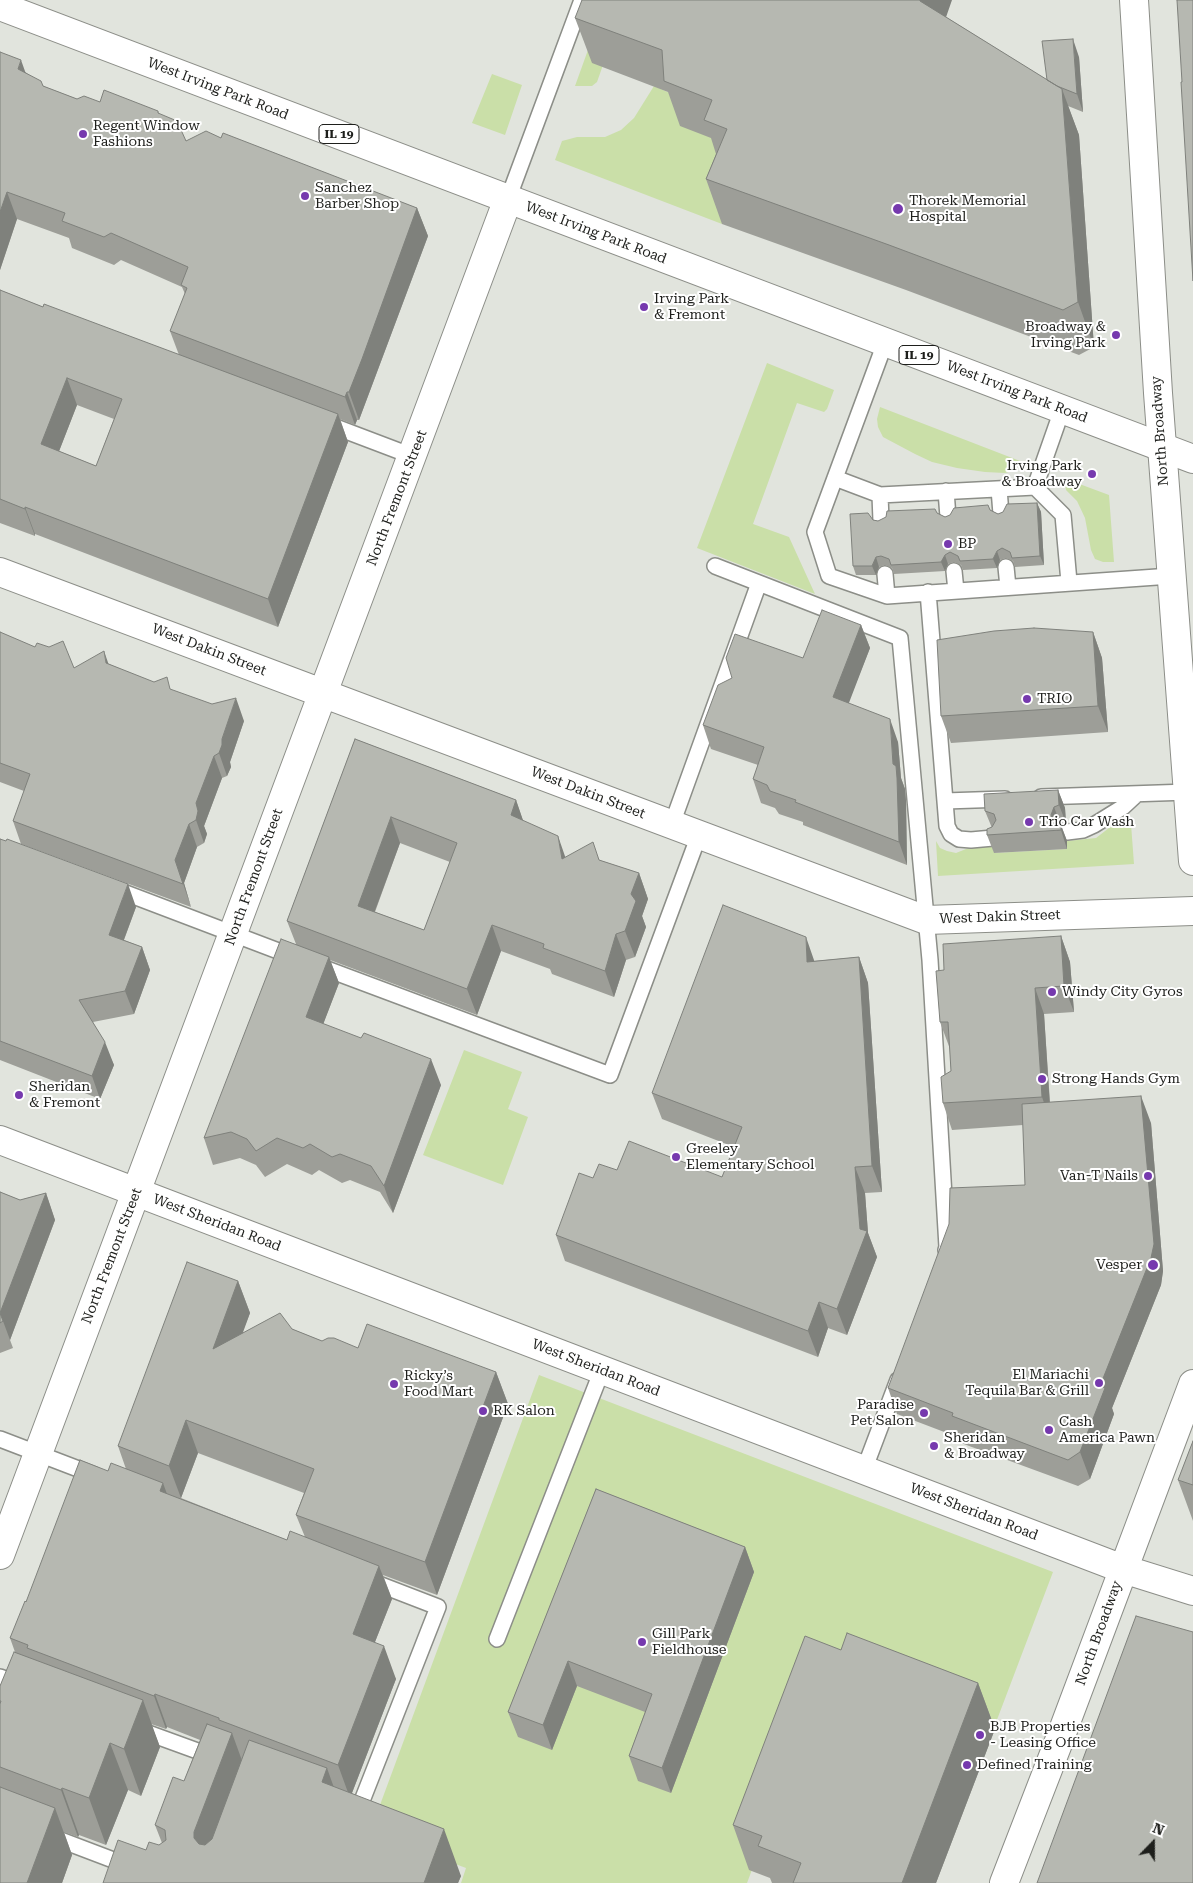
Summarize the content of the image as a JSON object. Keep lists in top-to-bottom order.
{
  "streets": {
    "street": [
      "West Irving Park Road",
      "IL 19",
      "North Broadway",
      "North Fremont Street",
      "West Dakin Street",
      "West Sheridan Road"
    ]
  },
  "crossings": [
    ["West Irving Park Road", "North Broadway"],
    ["West Irving Park Road", "North Fremont Street"],
    ["North Broadway", "West Sheridan Road"],
    ["North Fremont Street", "West Dakin Street"],
    ["North Fremont Street", "West Sheridan Road"]
  ],
  "places": [
    "Regent Window Fashions",
    "Sanchez Barber Shop",
    "Thorek Memorial Hospital",
    "Irving Park & Fremont",
    "Broadway & Irving Park",
    "Irving Park & Broadway",
    "BP",
    "TRIO",
    "Trio Car Wash",
    "Windy City Gyros",
    "Strong Hands Gym",
    "Sheridan & Fremont",
    "Greeley Elementary School",
    "Van-T Nails",
    "Vesper",
    "El Mariachi Tequila Bar & Grill",
    "Ricky’s Food Mart",
    "RK Salon",
    "Paradise Pet Salon",
    "Cash America Pawn",
    "Sheridan & Broadway",
    "Gill Park Fieldhouse",
    "BJB Properties - Leasing Office",
    "Defined Training"
  ],
  "north": "top"
}
